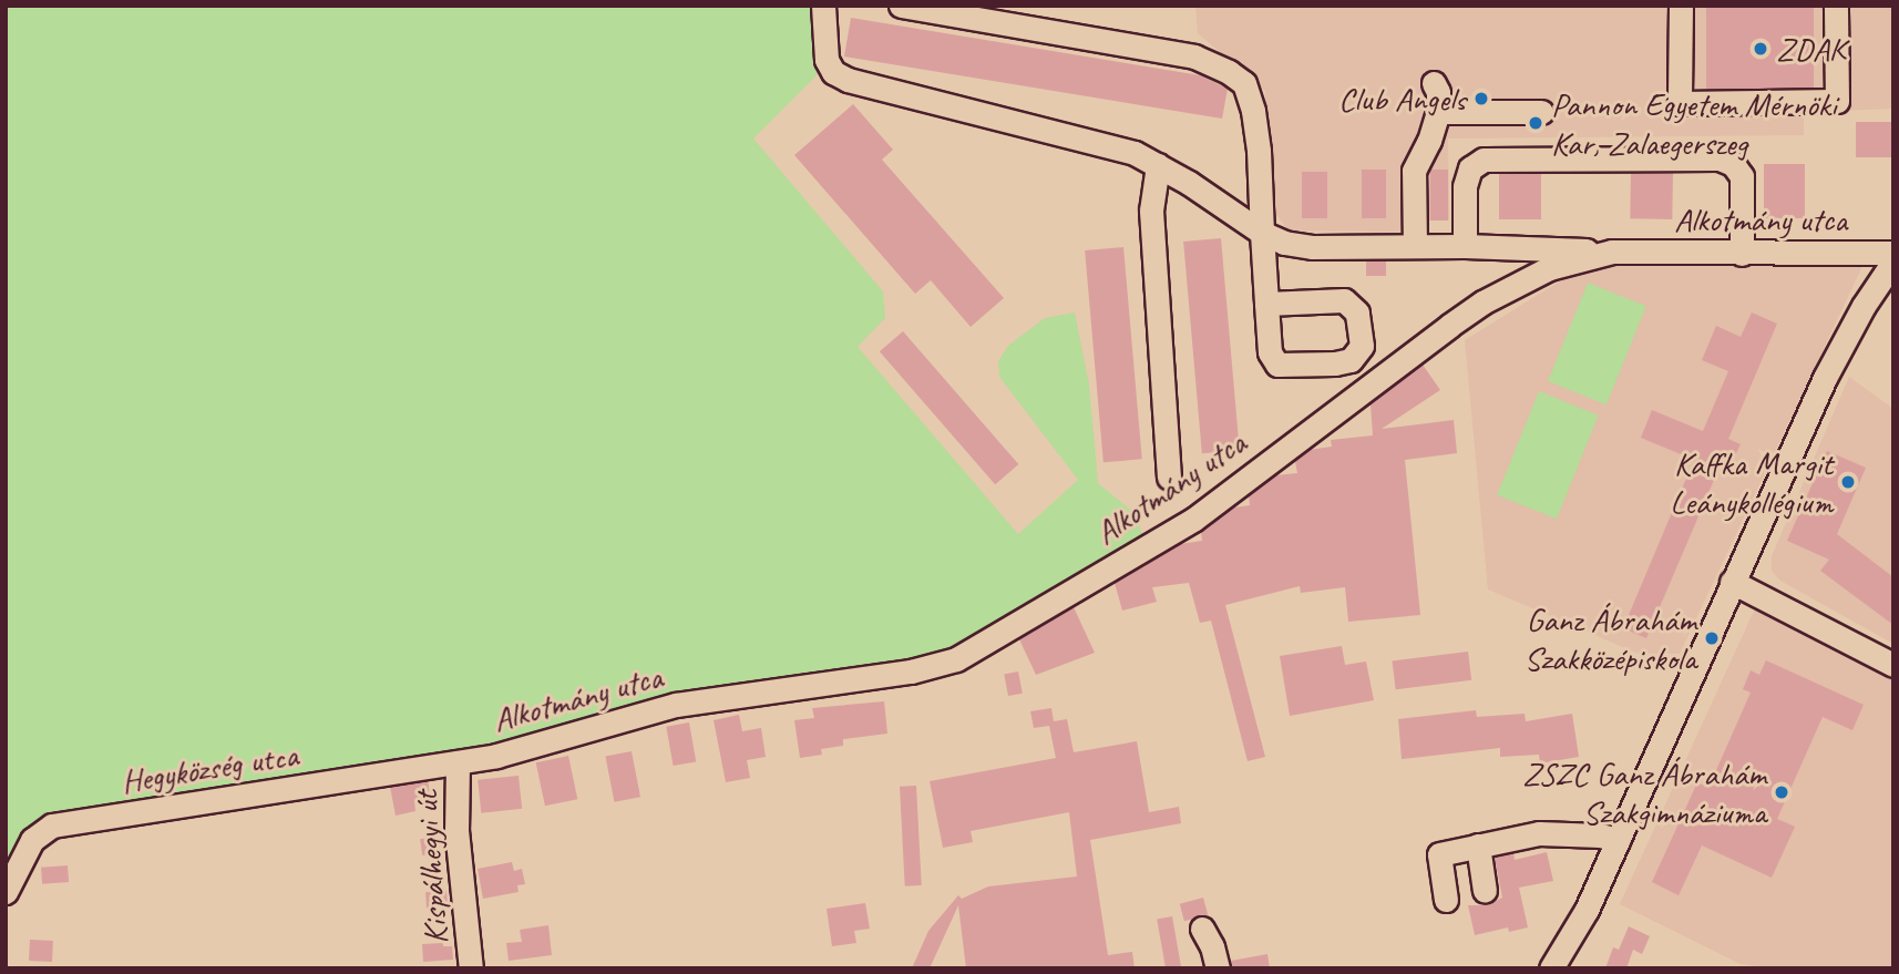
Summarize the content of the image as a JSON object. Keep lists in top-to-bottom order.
{
  "streets": {
    "street": ["Alkotmány utca", "Hegyközség utca", "Kispálhegyi út"]
  },
  "crossings": [
    ["Alkotmány utca", "Hegyközség utca"],
    ["Alkotmány utca", "Kispálhegyi út"],
    ["Hegyközség utca", "Kispálhegyi út"]
  ],
  "places": [
    "ZDAK",
    "Club Angels",
    "Pannon Egyetem Mérnöki Kar, Zalaegerszeg",
    "Kaffka Margit Leánykollégium",
    "Ganz Ábrahám Szakközépiskola",
    "ZSZC Ganz Ábrahám Szakgimnáziuma"
  ]
}
